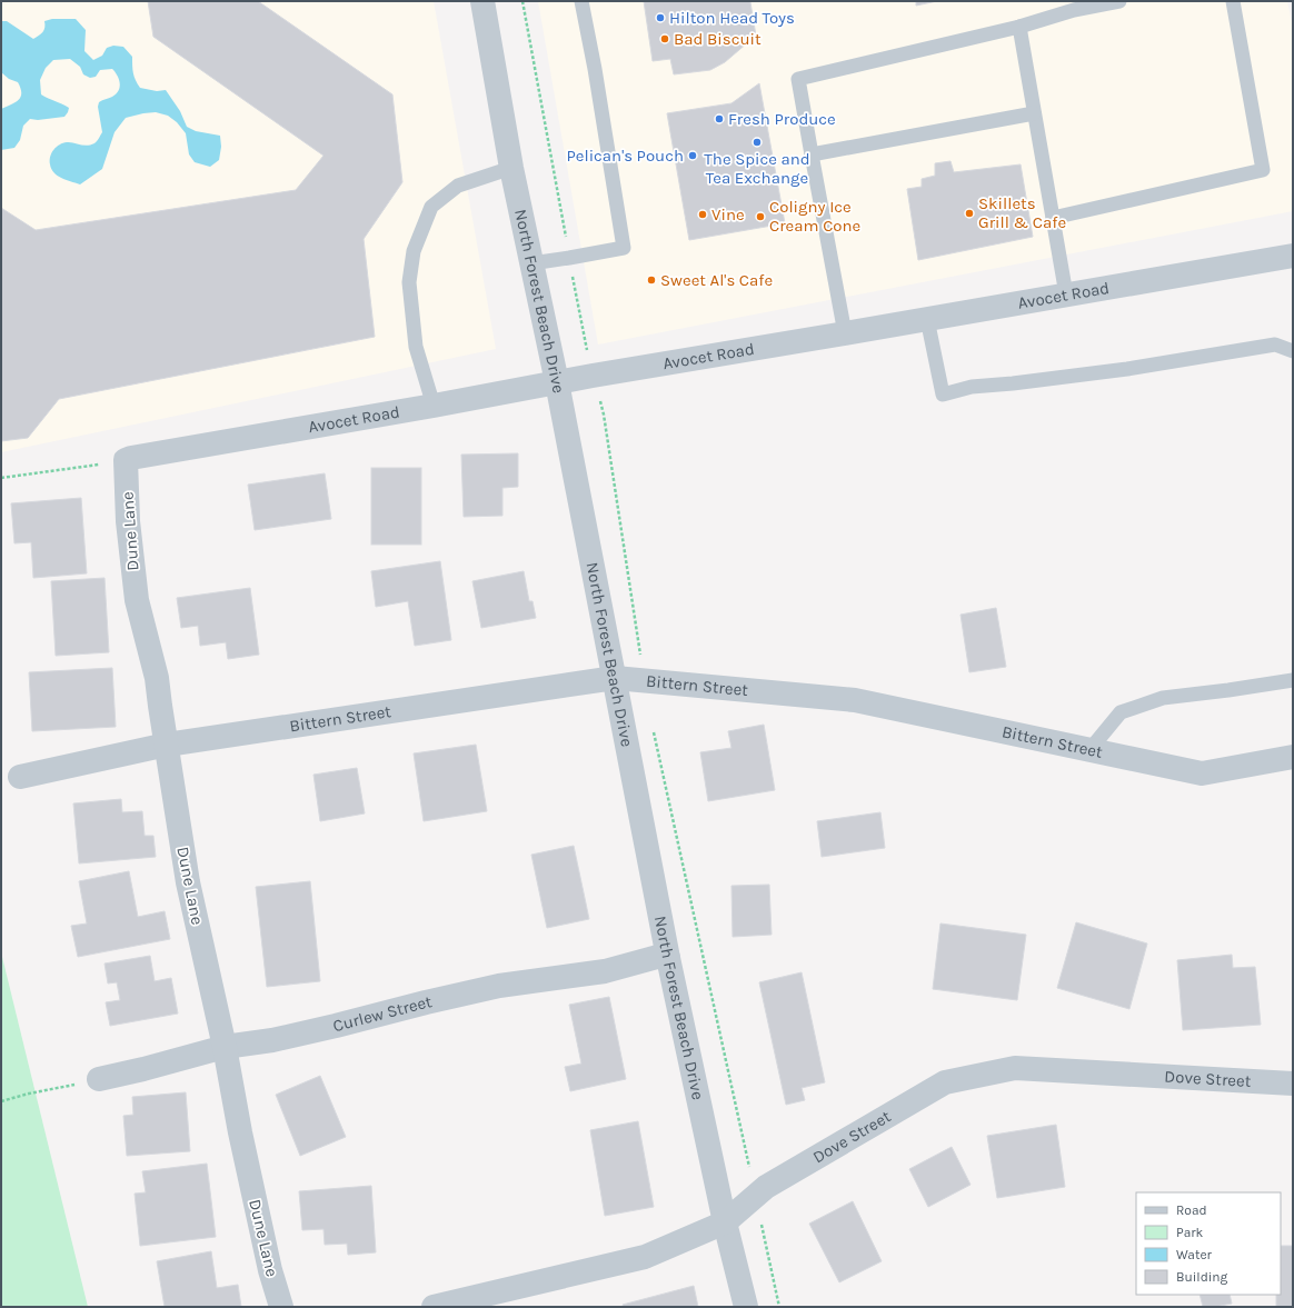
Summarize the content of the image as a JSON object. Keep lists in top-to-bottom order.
{
  "streets": {
    "street": [
      "Avocet Road",
      "North Forest Beach Drive",
      "Dune Lane",
      "Bittern Street",
      "Curlew Street",
      "Dove Street"
    ]
  },
  "crossings": [
    ["Avocet Road", "North Forest Beach Drive"],
    ["Avocet Road", "Dune Lane"],
    ["North Forest Beach Drive", "Bittern Street"],
    ["North Forest Beach Drive", "Curlew Street"],
    ["North Forest Beach Drive", "Dove Street"],
    ["Dune Lane", "Bittern Street"],
    ["Dune Lane", "Curlew Street"]
  ],
  "places": [
    "Hilton Head Toys",
    "Bad Biscuit",
    "Fresh Produce",
    "The Spice and Tea Exchange",
    "Pelican's Pouch",
    "Skillets Grill & Cafe",
    "Vine",
    "Coligny Ice Cream Cone",
    "Sweet Al's Cafe"
  ],
  "legend": [
    "Road",
    "Park",
    "Water",
    "Building"
  ]
}
